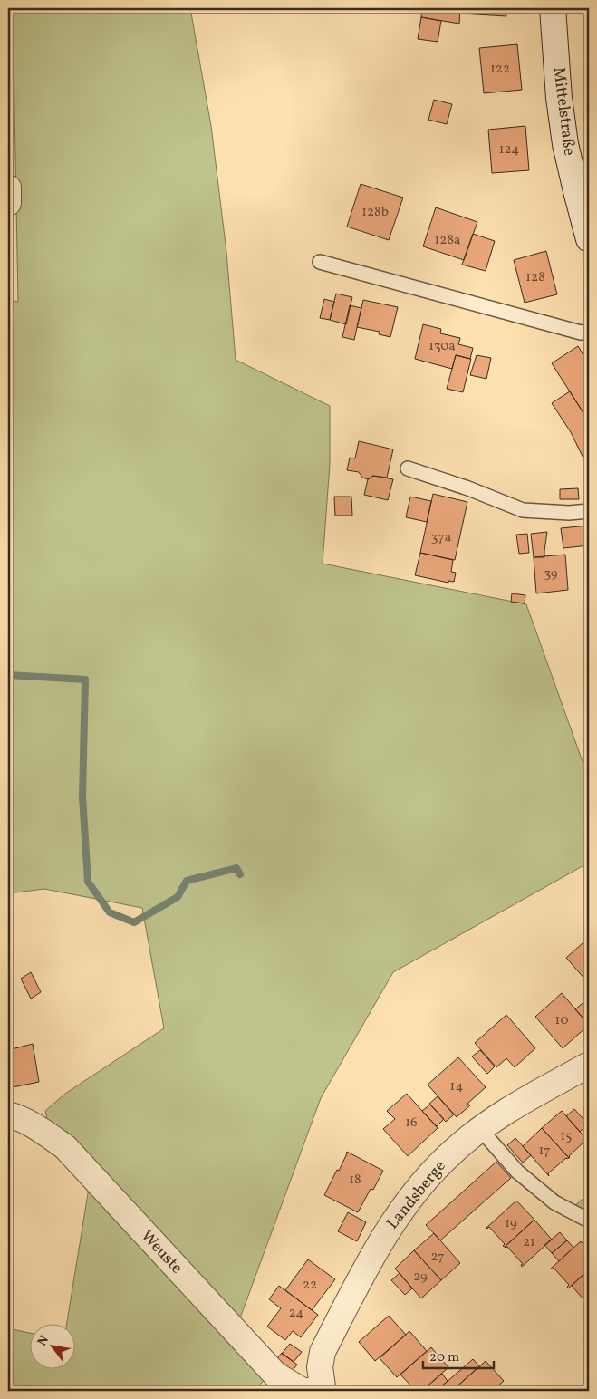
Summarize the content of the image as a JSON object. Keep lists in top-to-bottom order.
{
  "streets": {
    "street": ["Mittelstraße", "Landsberge", "Weuste"]
  },
  "crossings": [
    ["Landsberge", "Weuste"]
  ],
  "house_numbers": [
    "122",
    "124",
    "128b",
    "128a",
    "128",
    "130a",
    "37a",
    "39",
    "10",
    "14",
    "16",
    "15",
    "17",
    "18",
    "19",
    "21",
    "27",
    "29",
    "22",
    "24"
  ],
  "scale_bar": "20 m",
  "north": "top left"
}
